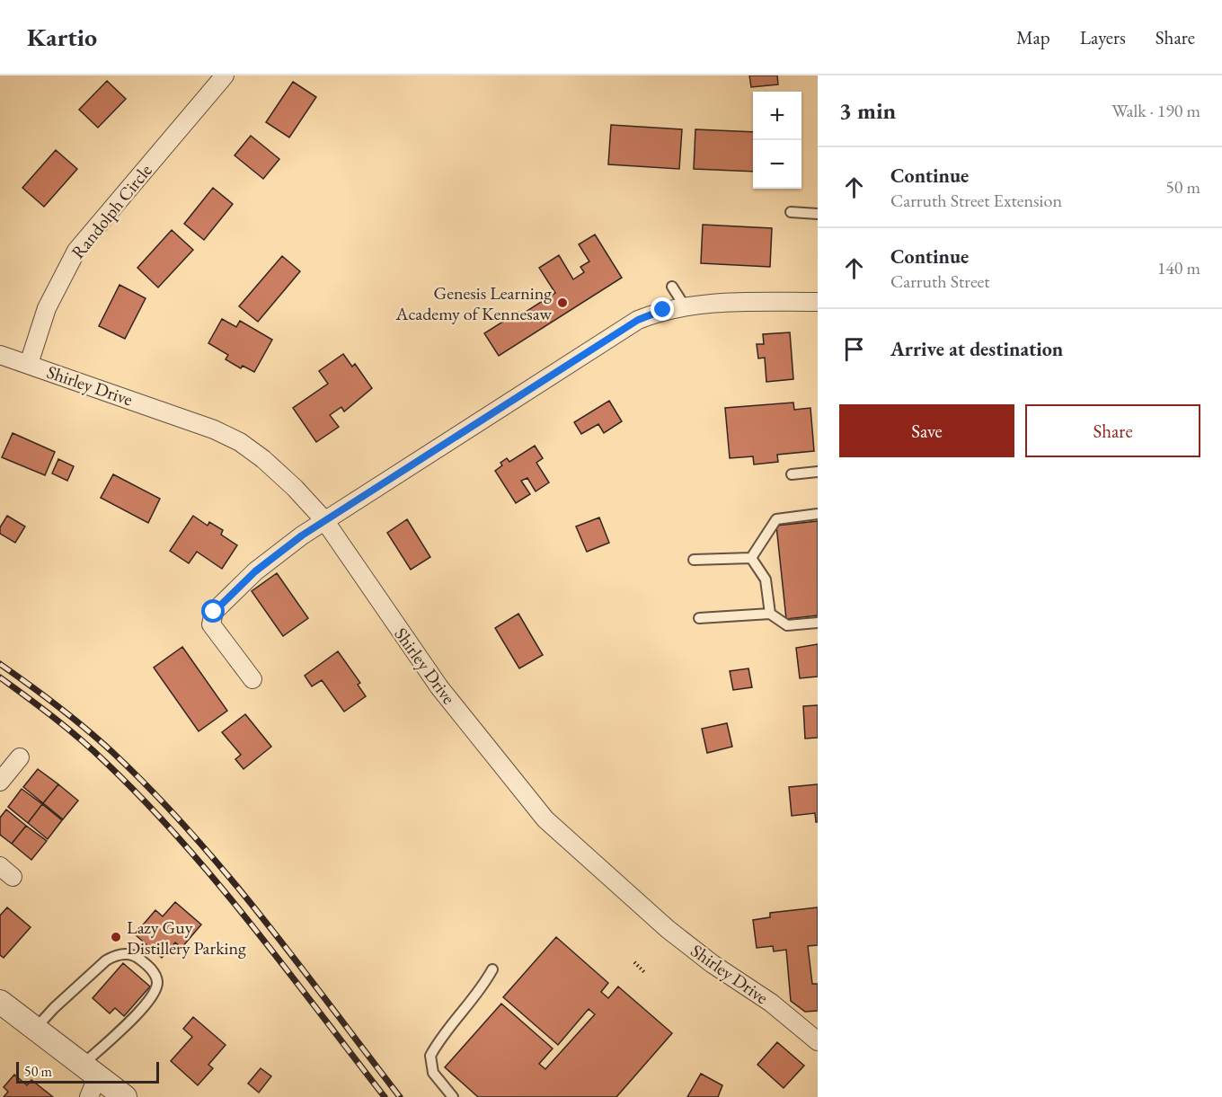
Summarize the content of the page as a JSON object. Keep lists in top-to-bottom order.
{
  "streets": {
    "street": ["Randolph Circle", "Shirley Drive"]
  },
  "crossings": [
    ["Randolph Circle", "Shirley Drive"]
  ],
  "places": ["Genesis Learning Academy of Kennesaw", "Lazy Guy Distillery Parking"],
  "scale_bar": "50 m",
  "page": {
    "header": "Kartio",
    "nav": ["Map", "Layers", "Share"],
    "heading": ["3 min", "Walk · 190 m"],
    "map_buttons": ["+", "−"],
    "list": [
      ["Continue", "Carruth Street Extension", "50 m"],
      ["Continue", "Carruth Street", "140 m"],
      "Arrive at destination"
    ],
    "buttons": ["Save", "Share"],
    "scale": "50 m"
  }
}
